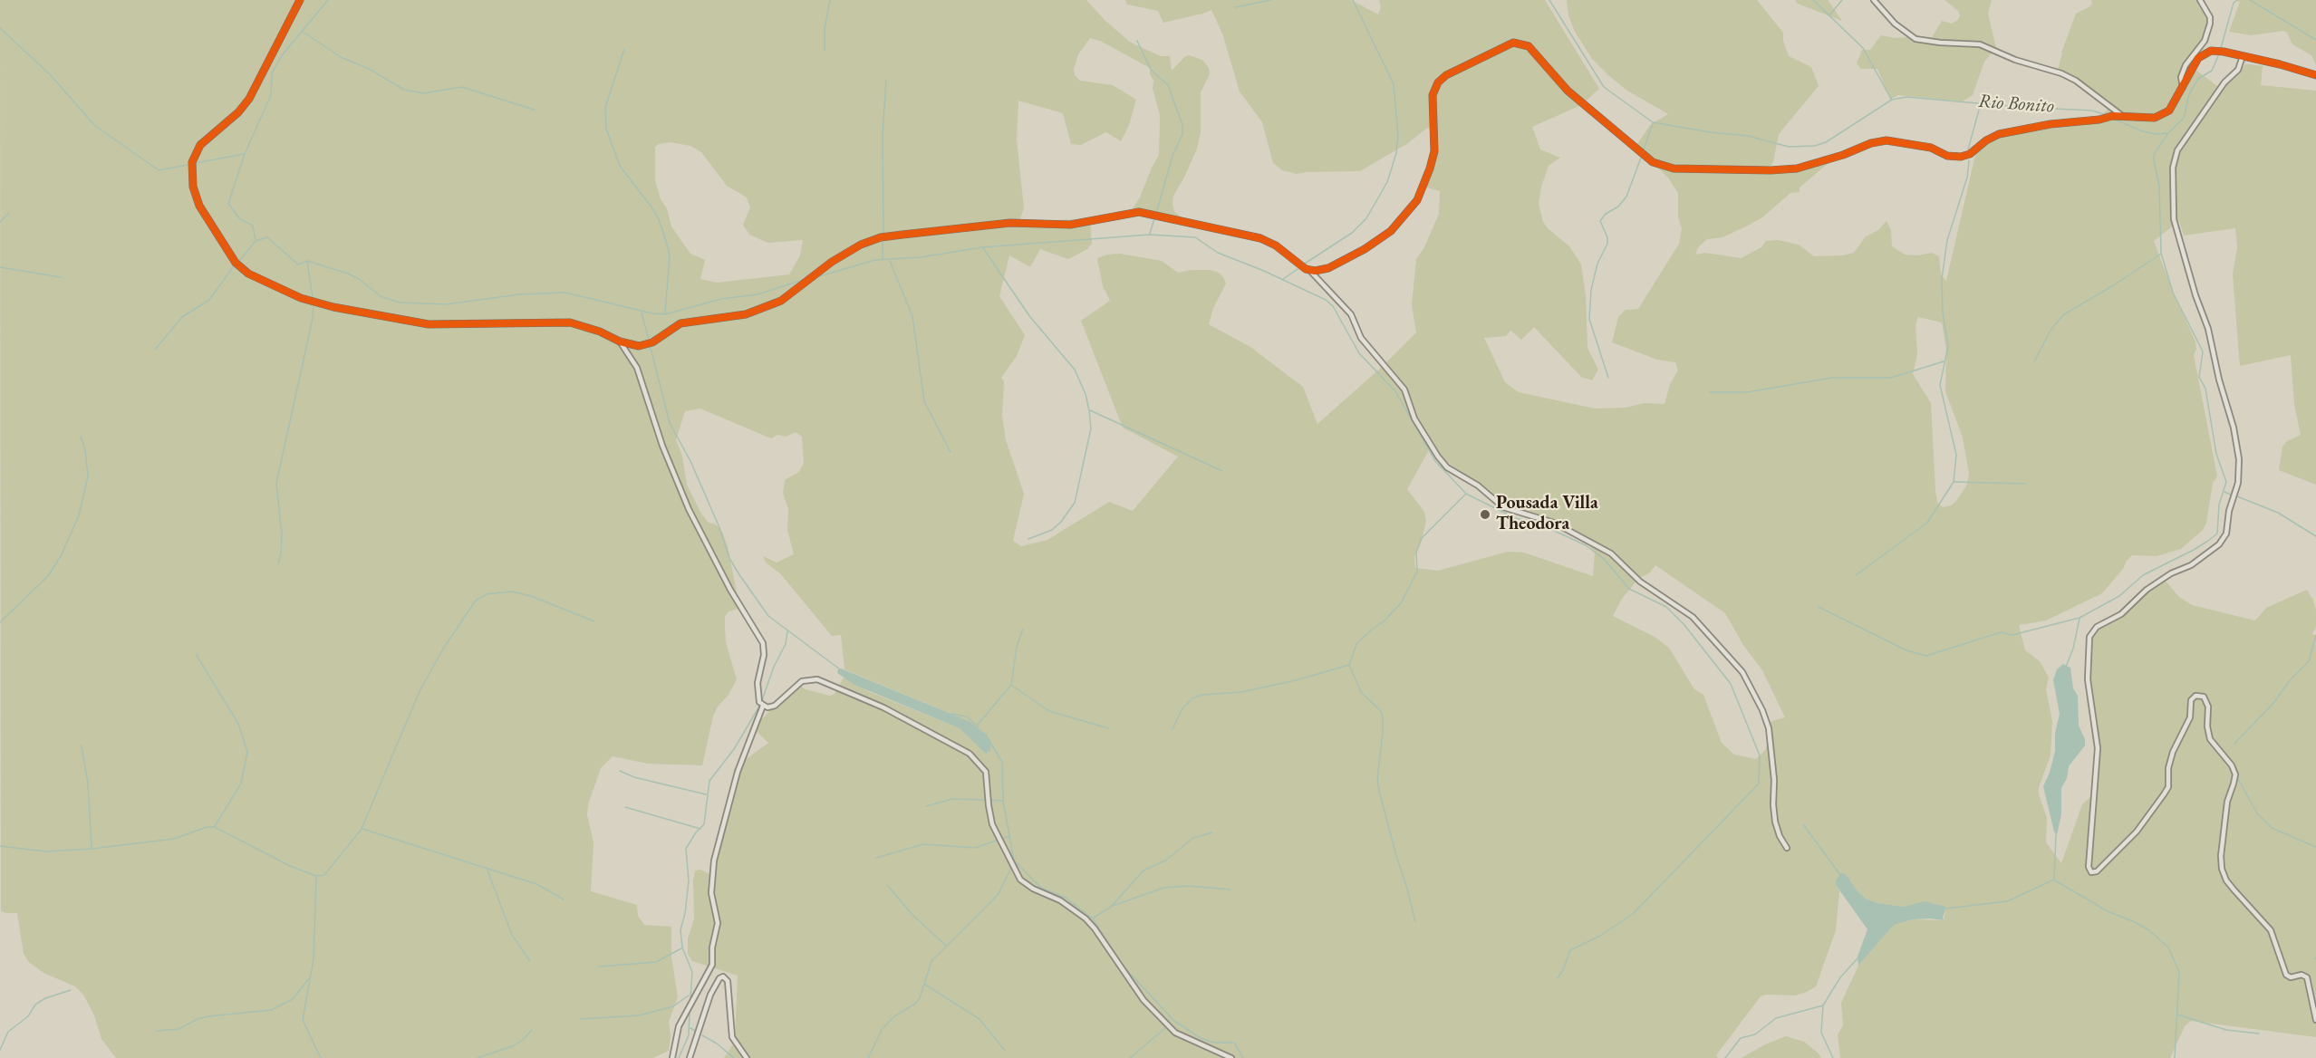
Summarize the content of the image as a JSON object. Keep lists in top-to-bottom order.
{
  "water": ["Rio Bonito"],
  "places": ["Pousada Villa Theodora"]
}
